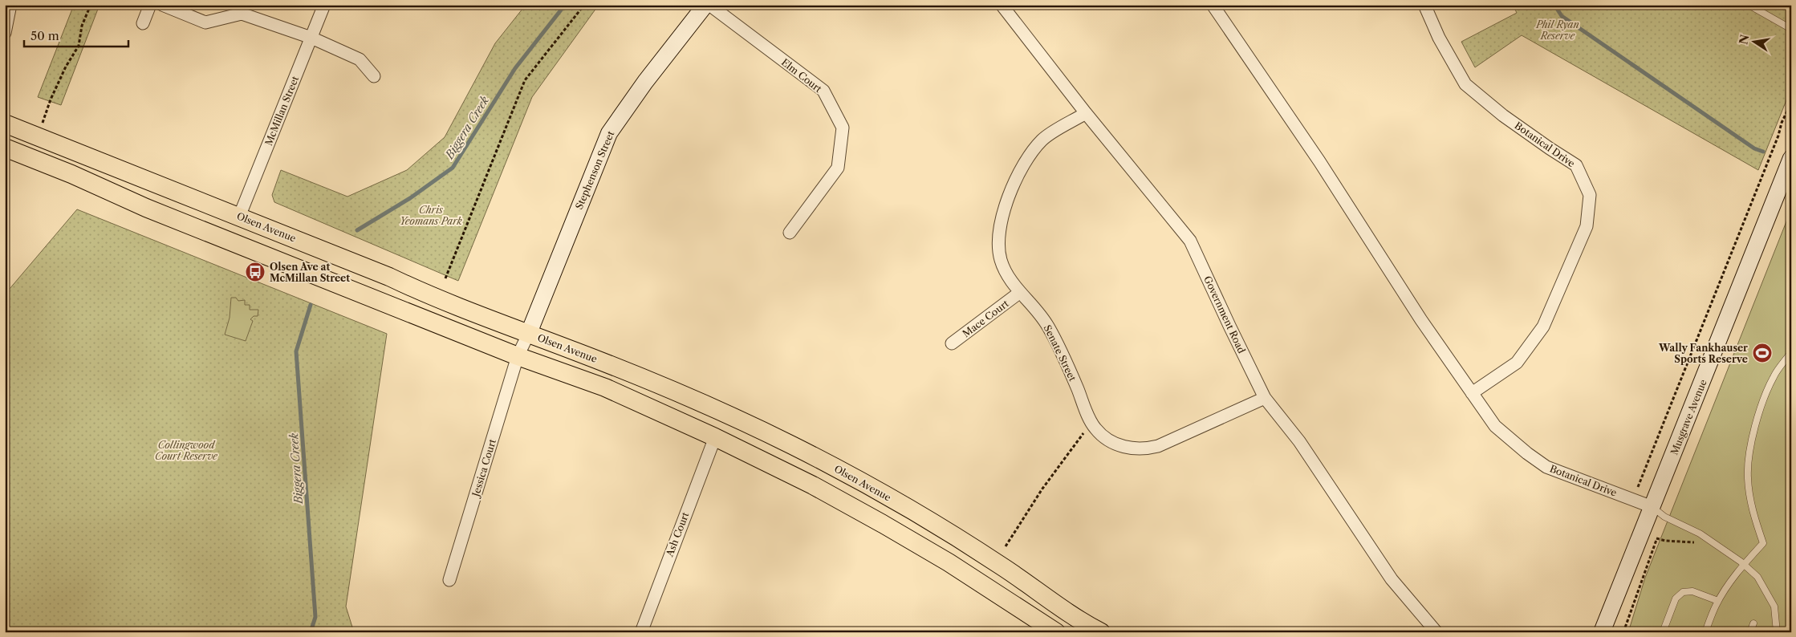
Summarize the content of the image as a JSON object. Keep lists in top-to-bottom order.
{
  "streets": {
    "main road": ["Stephenson Street", "Olsen Avenue", "Musgrave Avenue"],
    "street": [
      "Elm Court",
      "McMillan Street",
      "Botanical Drive",
      "Government Road",
      "Mace Court",
      "Senate Street",
      "Jessica Court",
      "Ash Court"
    ]
  },
  "crossings": [
    ["McMillan Street", "Olsen Avenue"],
    ["Botanical Drive", "Musgrave Avenue"],
    ["Stephenson Street", "Olsen Avenue"],
    ["Stephenson Street", "Jessica Court"],
    ["Olsen Avenue", "Jessica Court"],
    ["Government Road", "Senate Street"],
    ["Mace Court", "Senate Street"]
  ],
  "water": ["Biggera Creek"],
  "parks": ["Phil Ryan Reserve", "Chris Yeomans Park", "Collingwood Court Reserve"],
  "places": {
    "bus stop": ["Olsen Ave at McMillan Street"],
    "sports": ["Wally Fankhauser Sports Reserve"]
  },
  "scale_bar": "50 m",
  "north": "left"
}
